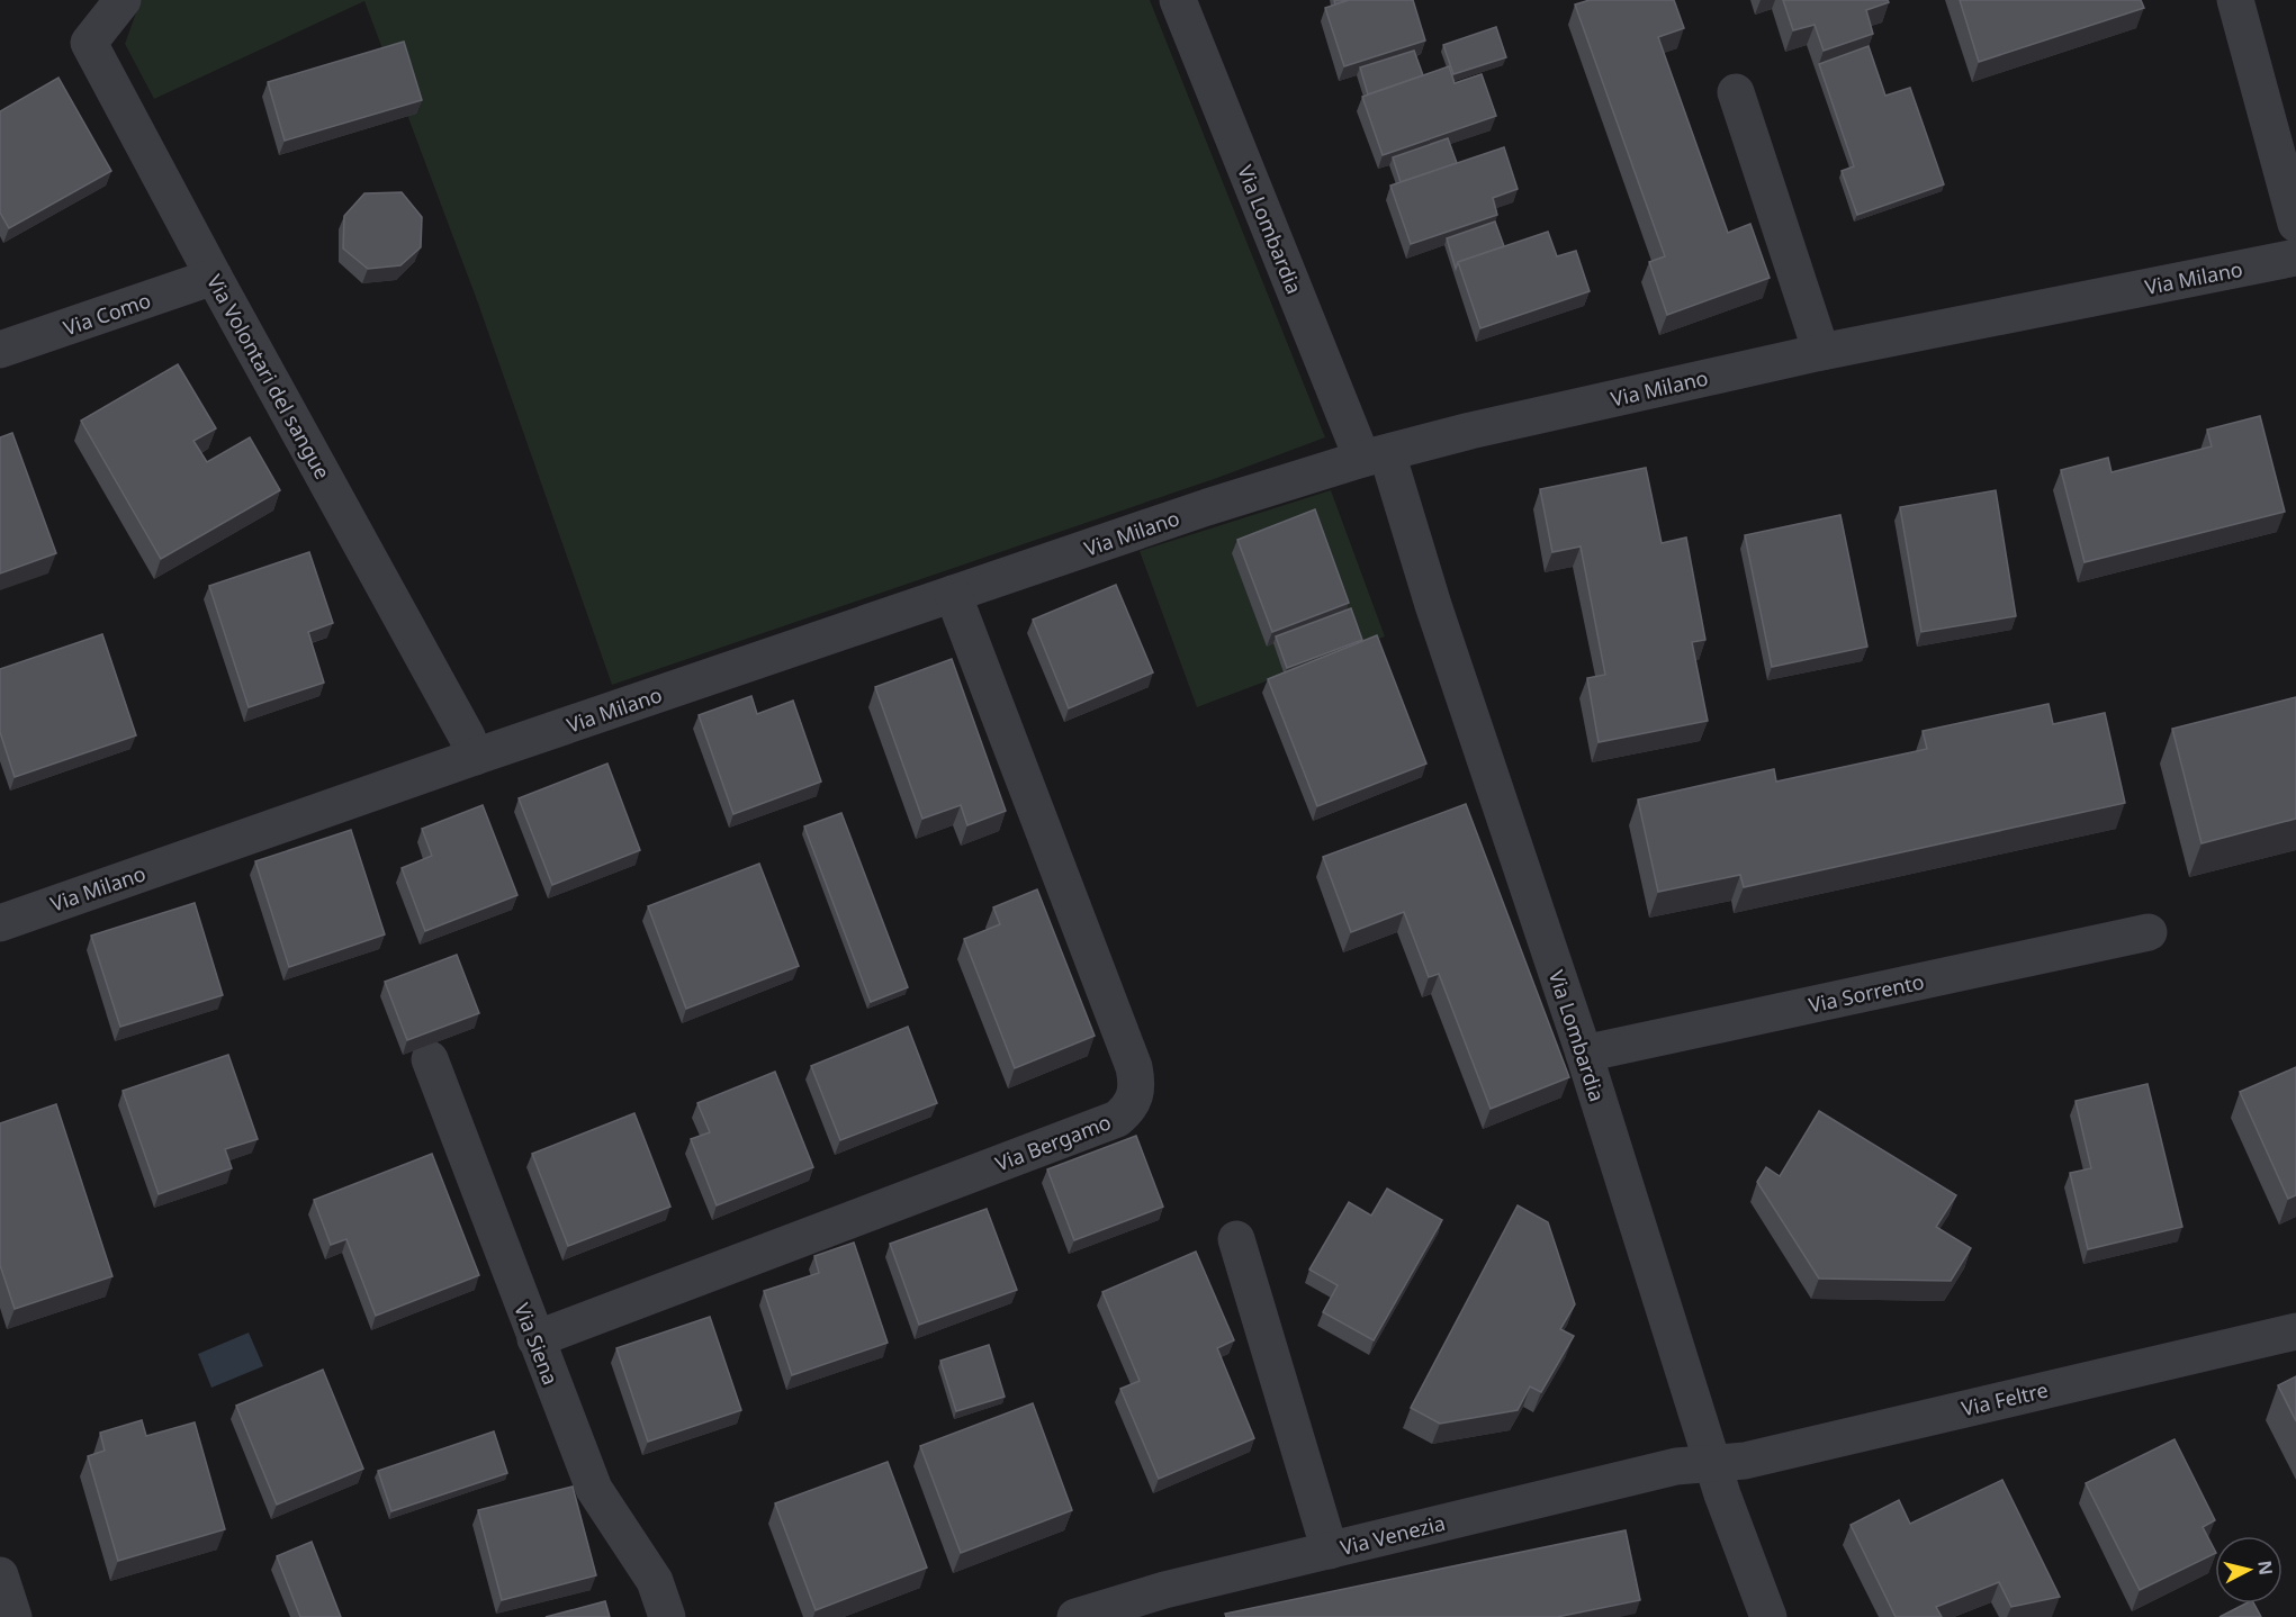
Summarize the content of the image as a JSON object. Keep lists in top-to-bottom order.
{
  "streets": {
    "street": [
      "Via Lombardia",
      "Via Milano",
      "Via Como",
      "Via Volontari del sangue",
      "Via Sorrento",
      "Via Bergamo",
      "Via Siena",
      "Via Feltre",
      "Via Venezia"
    ]
  },
  "crossings": [
    ["Via Lombardia", "Via Milano"],
    ["Via Lombardia", "Via Sorrento"],
    ["Via Lombardia", "Via Feltre"],
    ["Via Lombardia", "Via Venezia"],
    ["Via Milano", "Via Volontari del sangue"],
    ["Via Milano", "Via Bergamo"],
    ["Via Como", "Via Volontari del sangue"],
    ["Via Bergamo", "Via Siena"],
    ["Via Feltre", "Via Venezia"]
  ],
  "north": "right"
}
